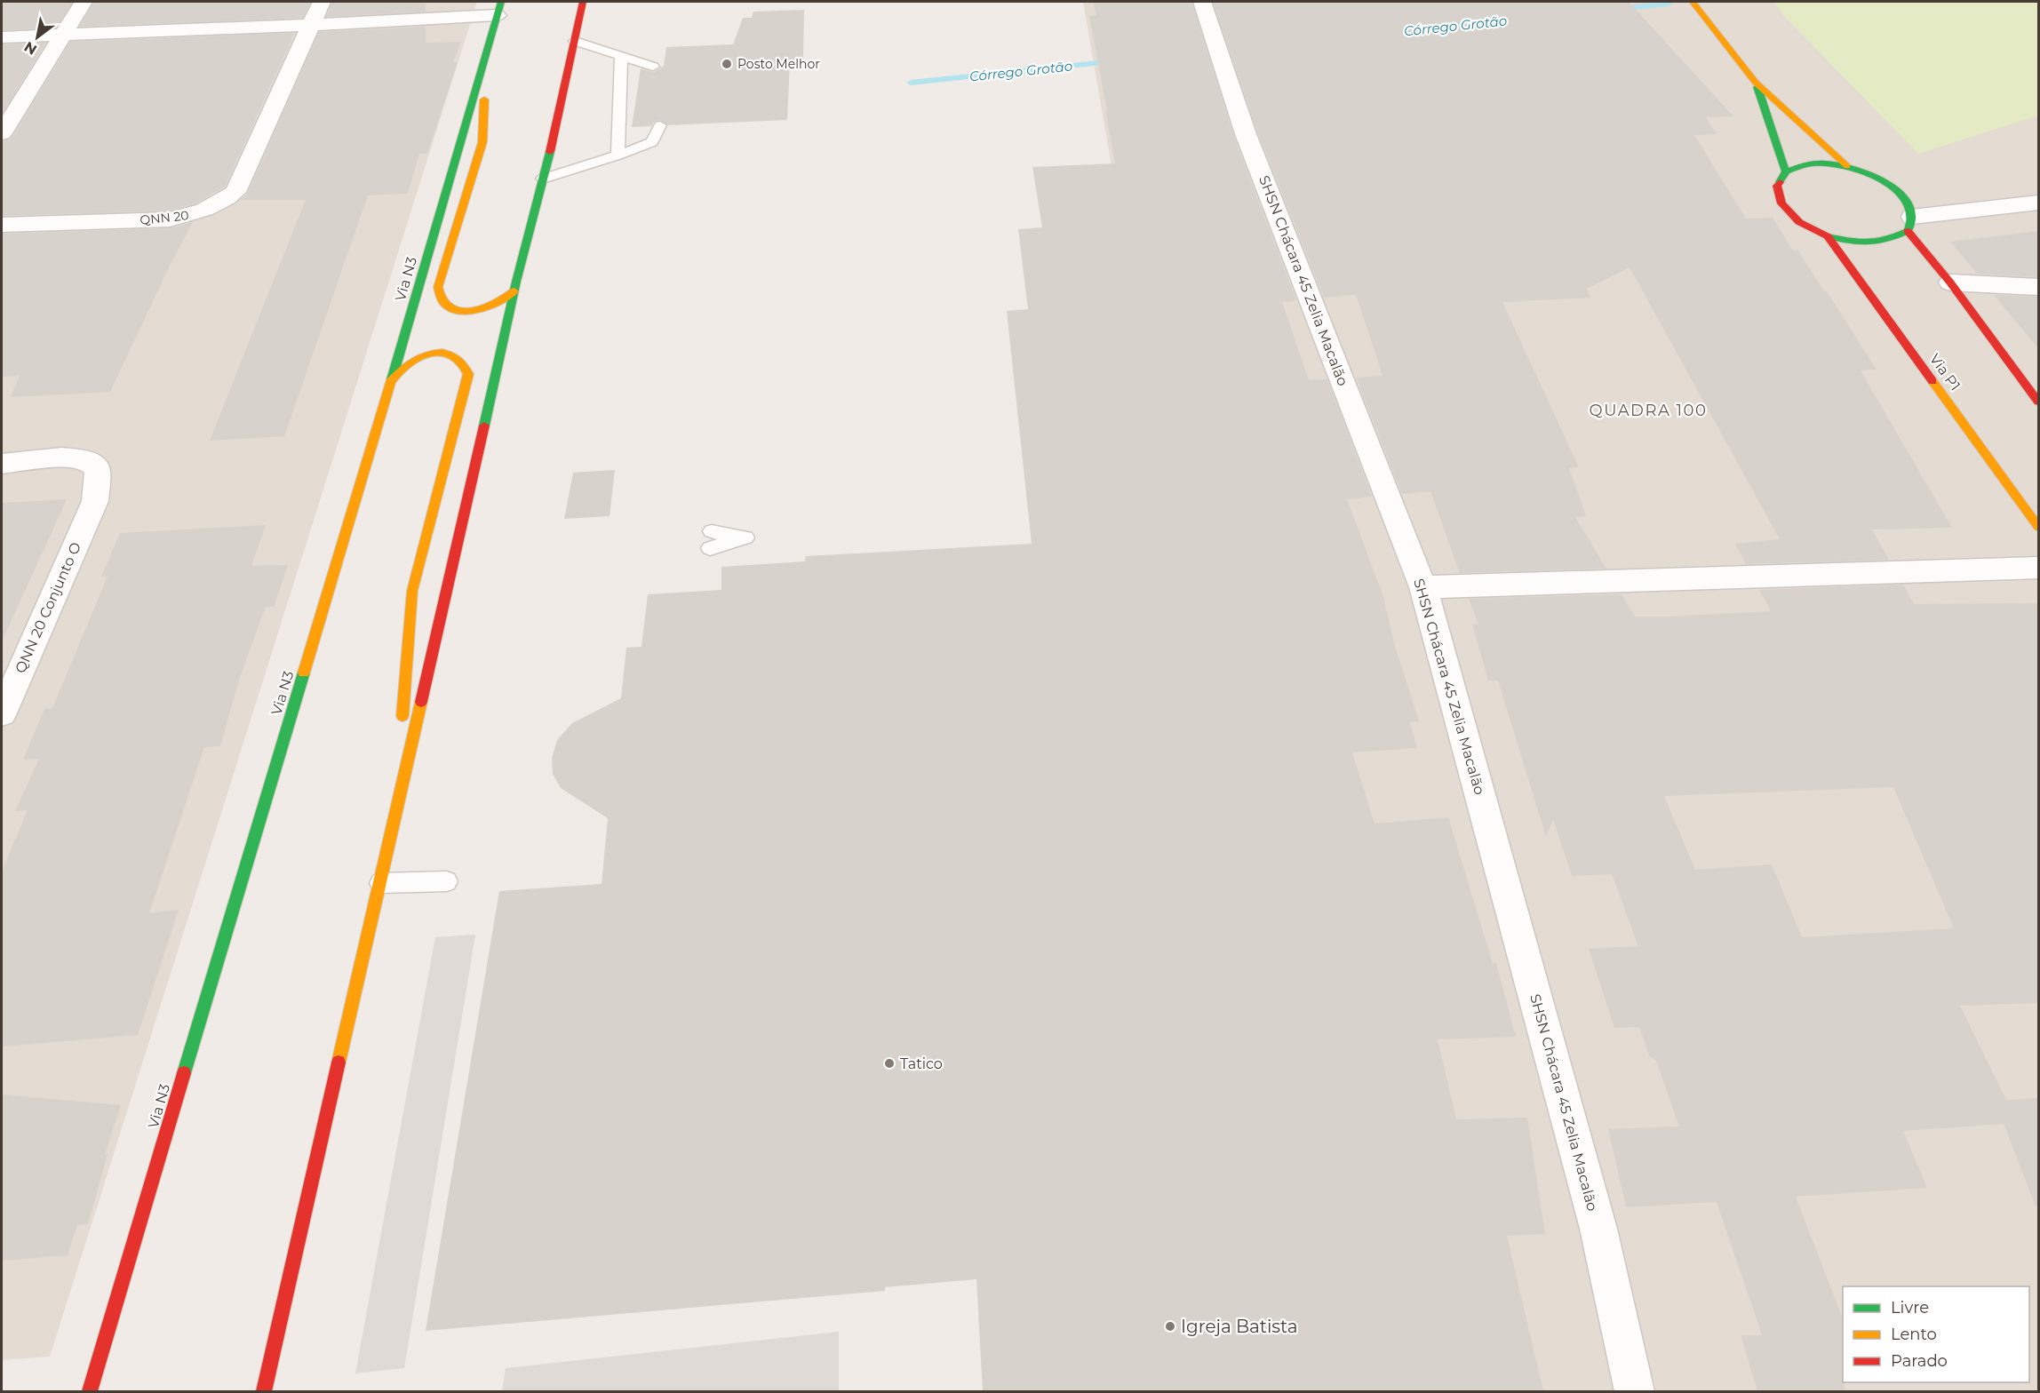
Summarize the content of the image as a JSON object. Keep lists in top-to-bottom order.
{
  "streets": {
    "main road": ["Via N3", "Via P1"],
    "street": ["QNN 20", "SHSN Chácara 45 Zelia Macalão", "QNN 20 Conjunto O"]
  },
  "districts": ["QUADRA 100"],
  "water": ["Córrego Grotão"],
  "places": ["Posto Melhor", "Tatico", "Igreja Batista"],
  "legend": ["Livre", "Lento", "Parado"],
  "north": "bottom left"
}
